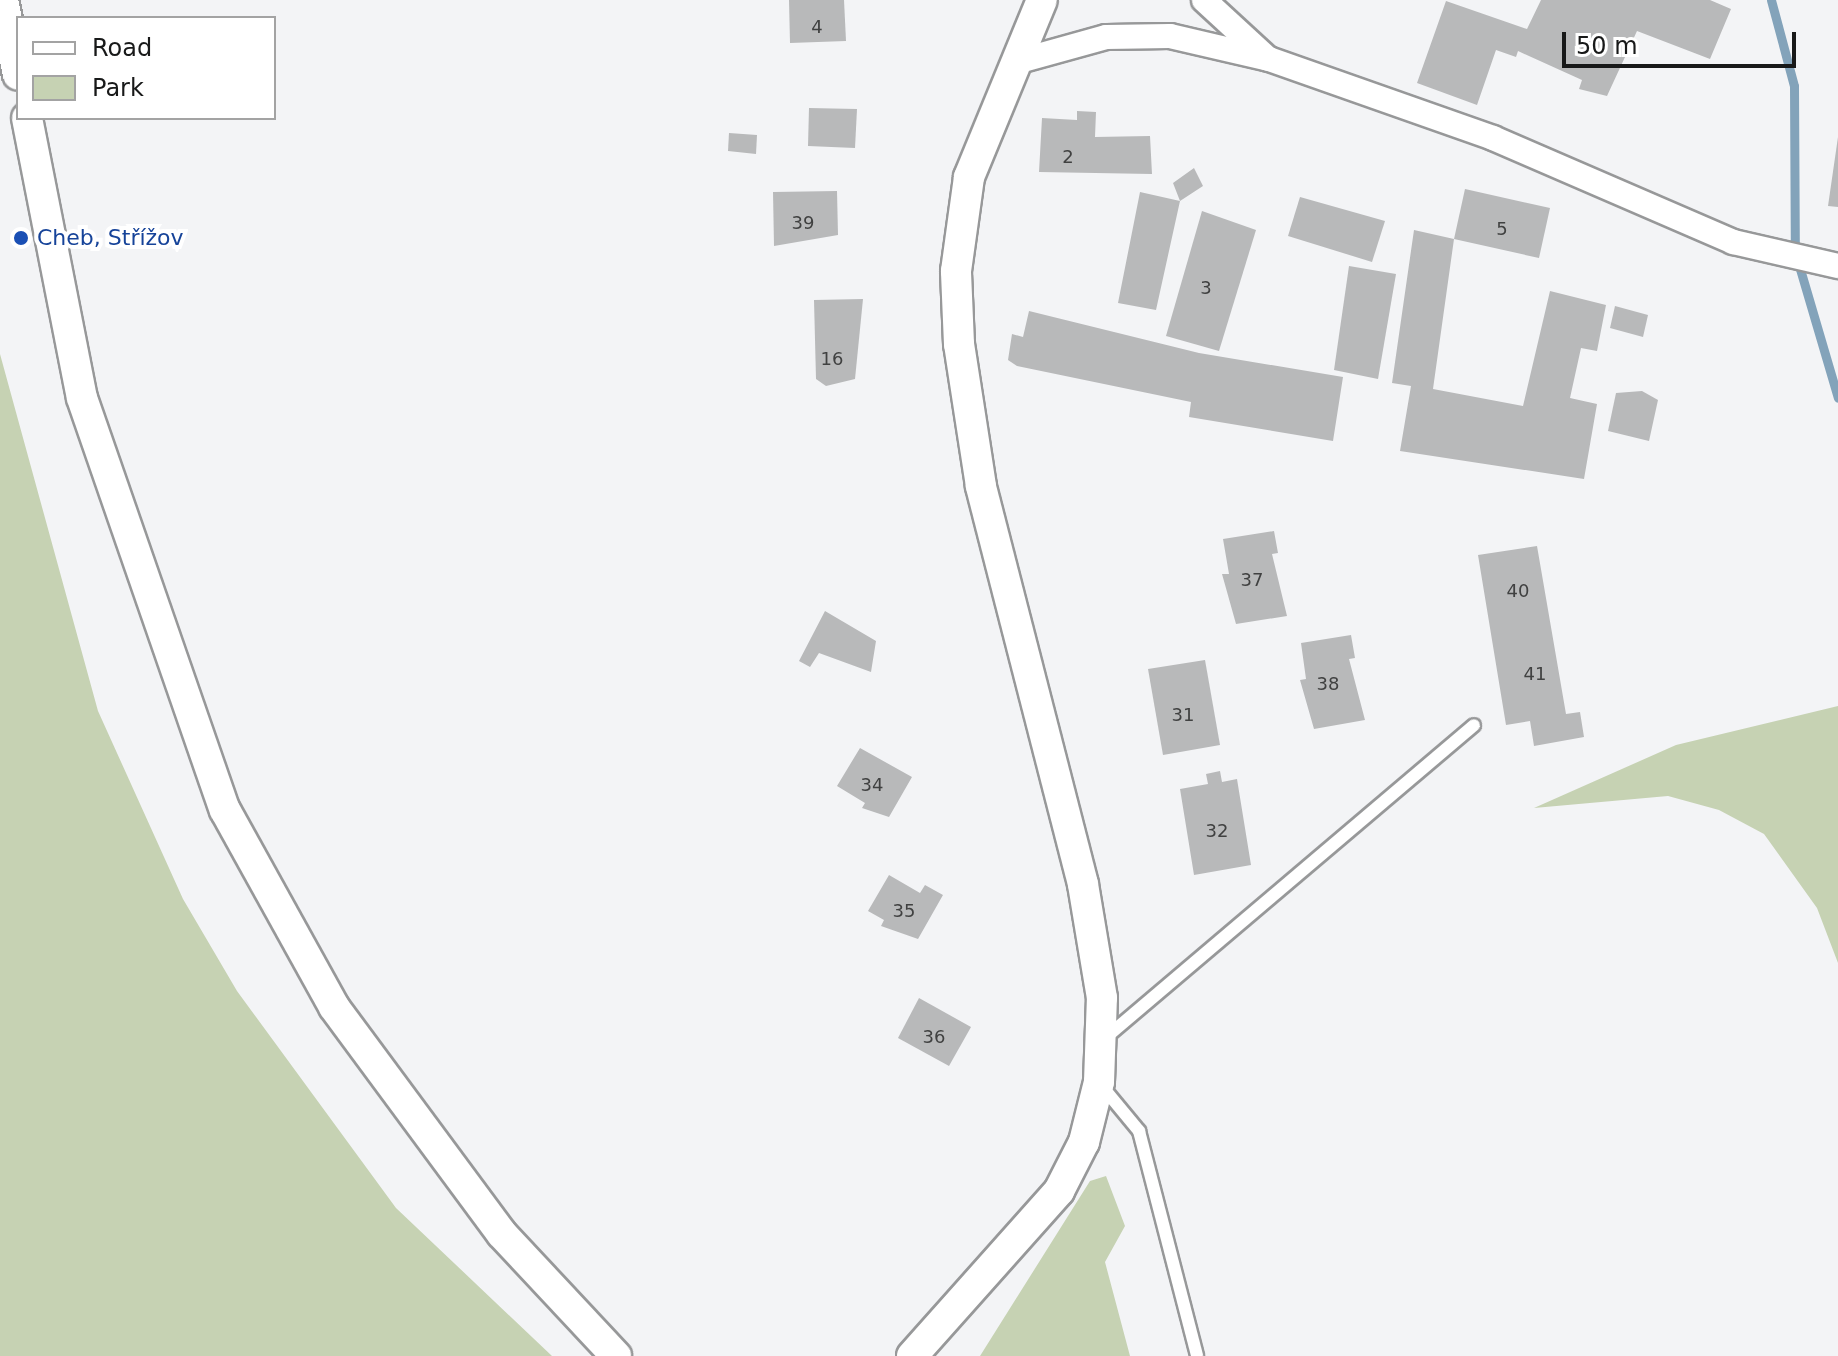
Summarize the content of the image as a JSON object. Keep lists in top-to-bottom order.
{
  "places": ["Cheb, Střížov"],
  "house_numbers": [
    "4",
    "2",
    "39",
    "5",
    "3",
    "16",
    "37",
    "40",
    "41",
    "38",
    "31",
    "34",
    "32",
    "35",
    "36"
  ],
  "legend": ["Road", "Park"],
  "scale_bar": "50 m"
}
